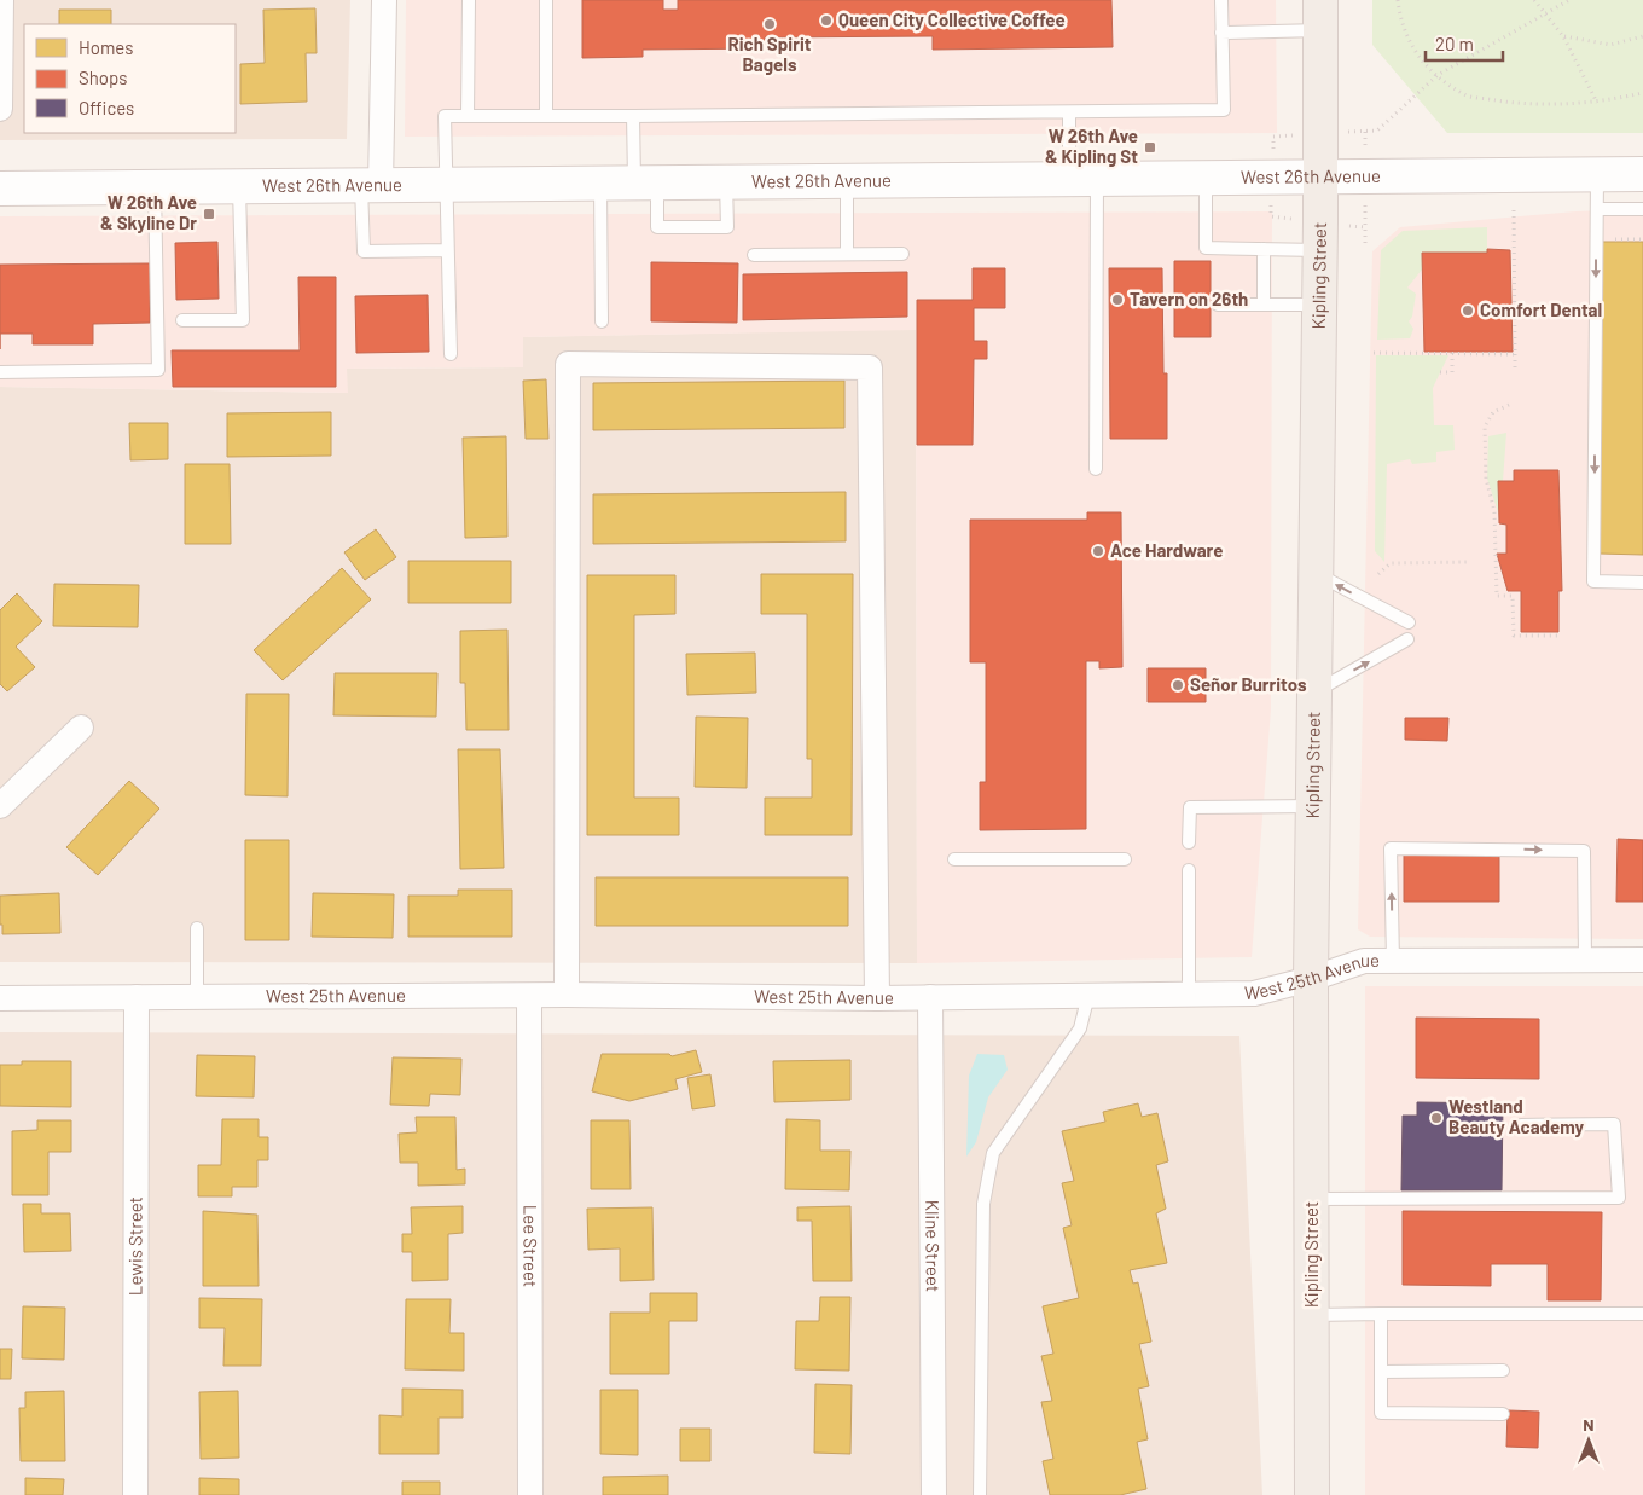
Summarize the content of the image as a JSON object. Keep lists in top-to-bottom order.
{
  "streets": {
    "main road": ["Kipling Street"],
    "street": [
      "West 26th Avenue",
      "West 25th Avenue",
      "Lewis Street",
      "Lee Street",
      "Kline Street"
    ]
  },
  "crossings": [
    ["West 26th Avenue", "Kipling Street"],
    ["Kipling Street", "West 25th Avenue"],
    ["West 25th Avenue", "Lewis Street"],
    ["West 25th Avenue", "Lee Street"],
    ["West 25th Avenue", "Kline Street"]
  ],
  "places": {
    "other": [
      "Queen City Collective Coffee",
      "Rich Spirit Bagels",
      "Tavern on 26th",
      "Comfort Dental",
      "Ace Hardware",
      "Señor Burritos",
      "Westland Beauty Academy"
    ],
    "transit": ["W 26th Ave & Kipling St", "W 26th Ave & Skyline Dr"]
  },
  "legend": ["Homes", "Shops", "Offices"],
  "scale_bar": "20 m",
  "north": "top"
}
